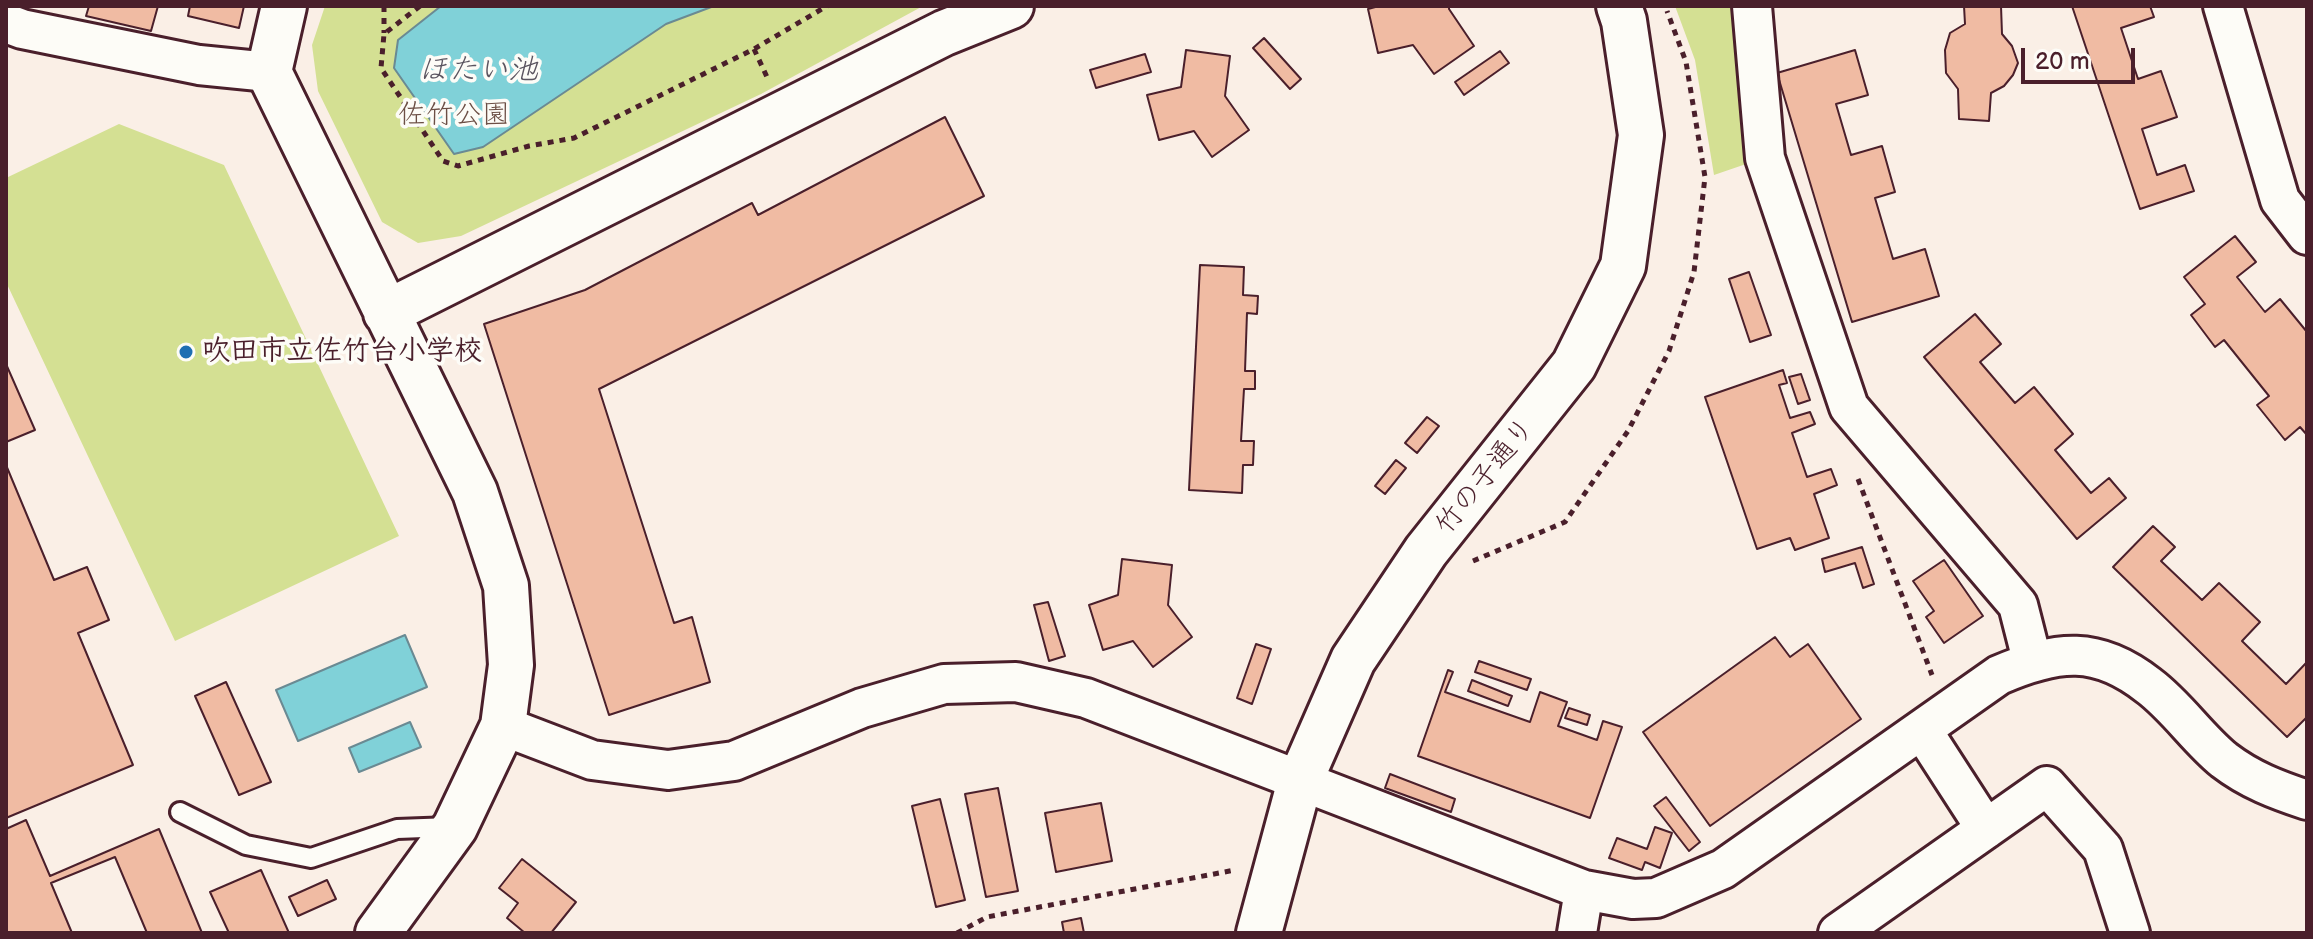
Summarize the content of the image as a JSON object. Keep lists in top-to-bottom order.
{
  "streets": {
    "street": ["竹の子通り"]
  },
  "water": ["ほたい池"],
  "parks": ["佐竹公園"],
  "places": ["吹田市立佐竹台小学校"],
  "scale_bar": "20 m"
}
